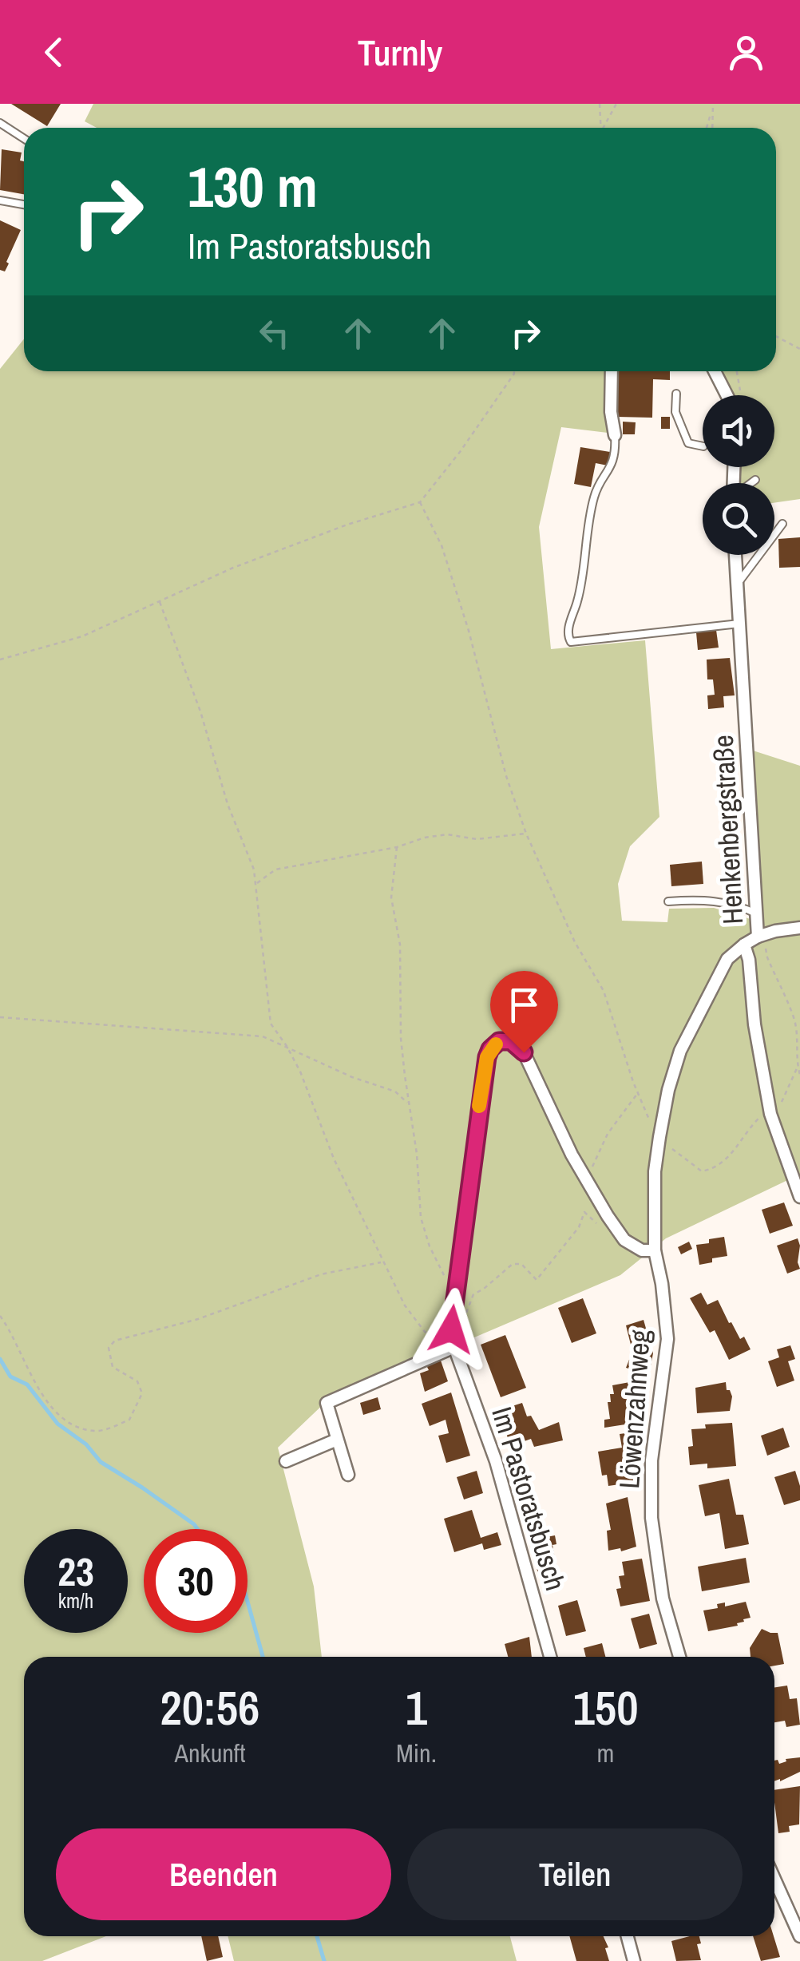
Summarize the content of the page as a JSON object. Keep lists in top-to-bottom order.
{
  "streets": {
    "street": ["Henkenbergstraße", "Löwenzahnweg", "Im Pastoratsbusch"]
  },
  "crossings": [
    ["Löwenzahnweg", "Im Pastoratsbusch"]
  ],
  "page": {
    "header": "Turnly",
    "turn": ["130 m", "Im Pastoratsbusch"],
    "speed": "23 km/h",
    "limit": "30",
    "eta": [
      "20:56",
      "Ankunft",
      "1",
      "Min.",
      "150",
      "m"
    ],
    "buttons": ["Beenden", "Teilen"]
  }
}
